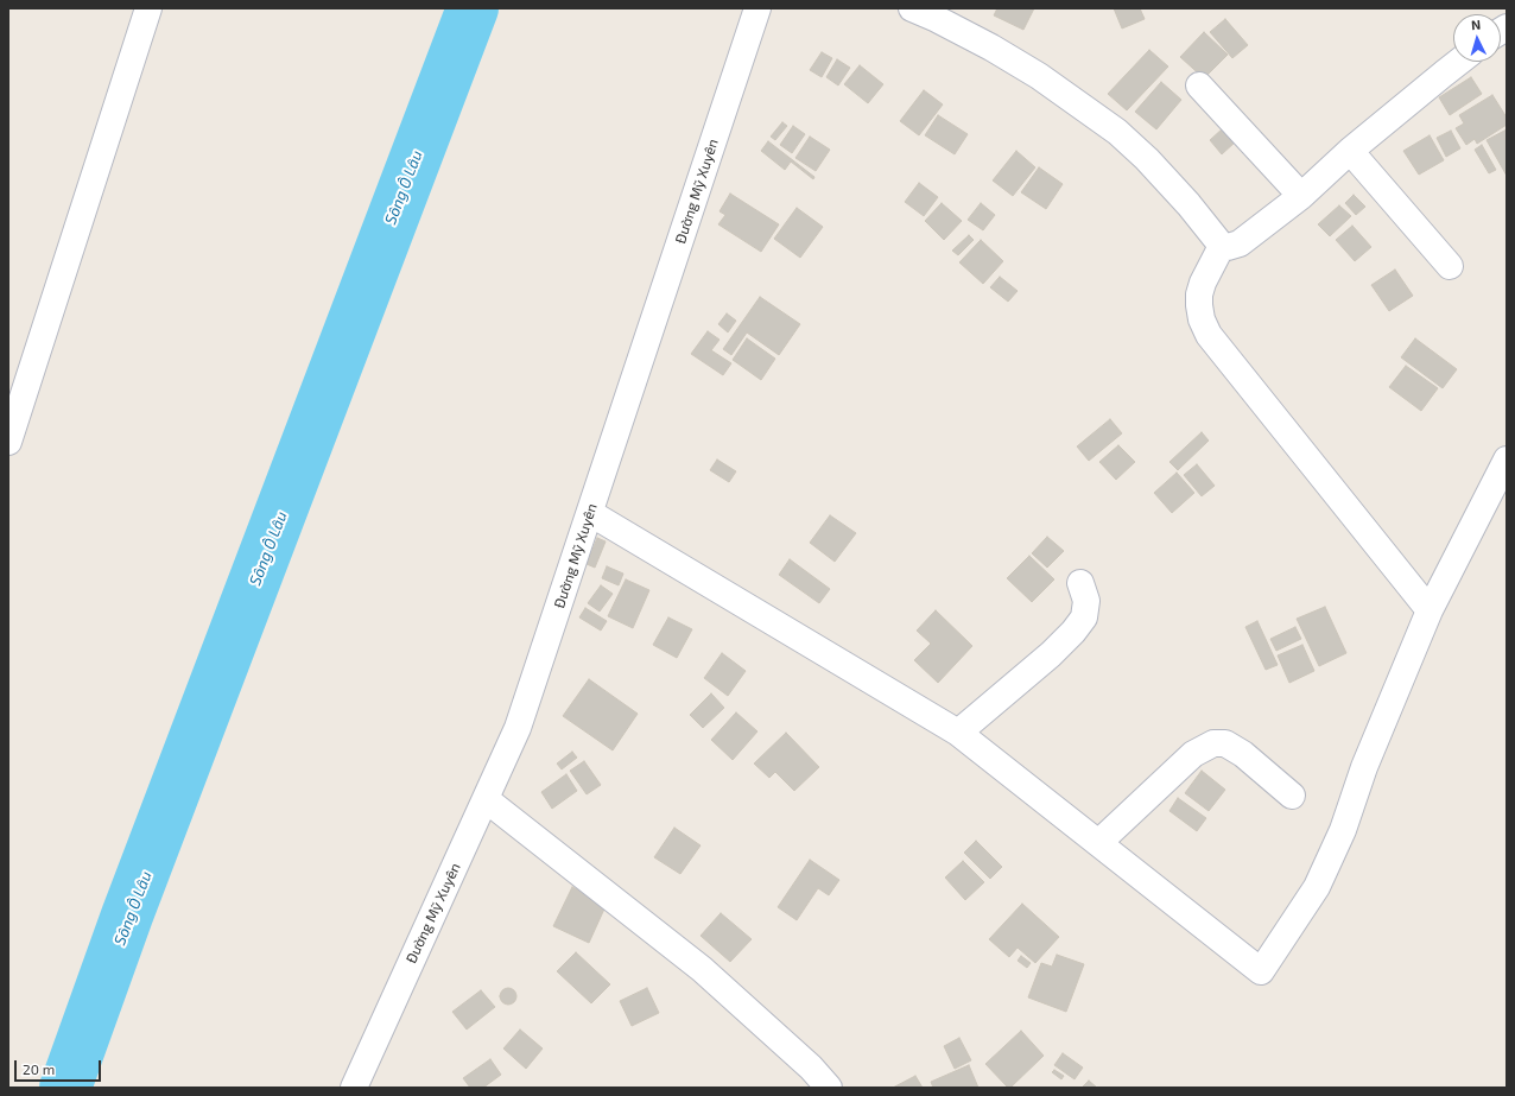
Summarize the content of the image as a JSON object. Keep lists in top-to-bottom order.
{
  "streets": {
    "street": ["Đường Mỹ Xuyên"]
  },
  "water": ["Sông Ô Lâu"],
  "scale_bar": "20 m",
  "north": "top"
}
